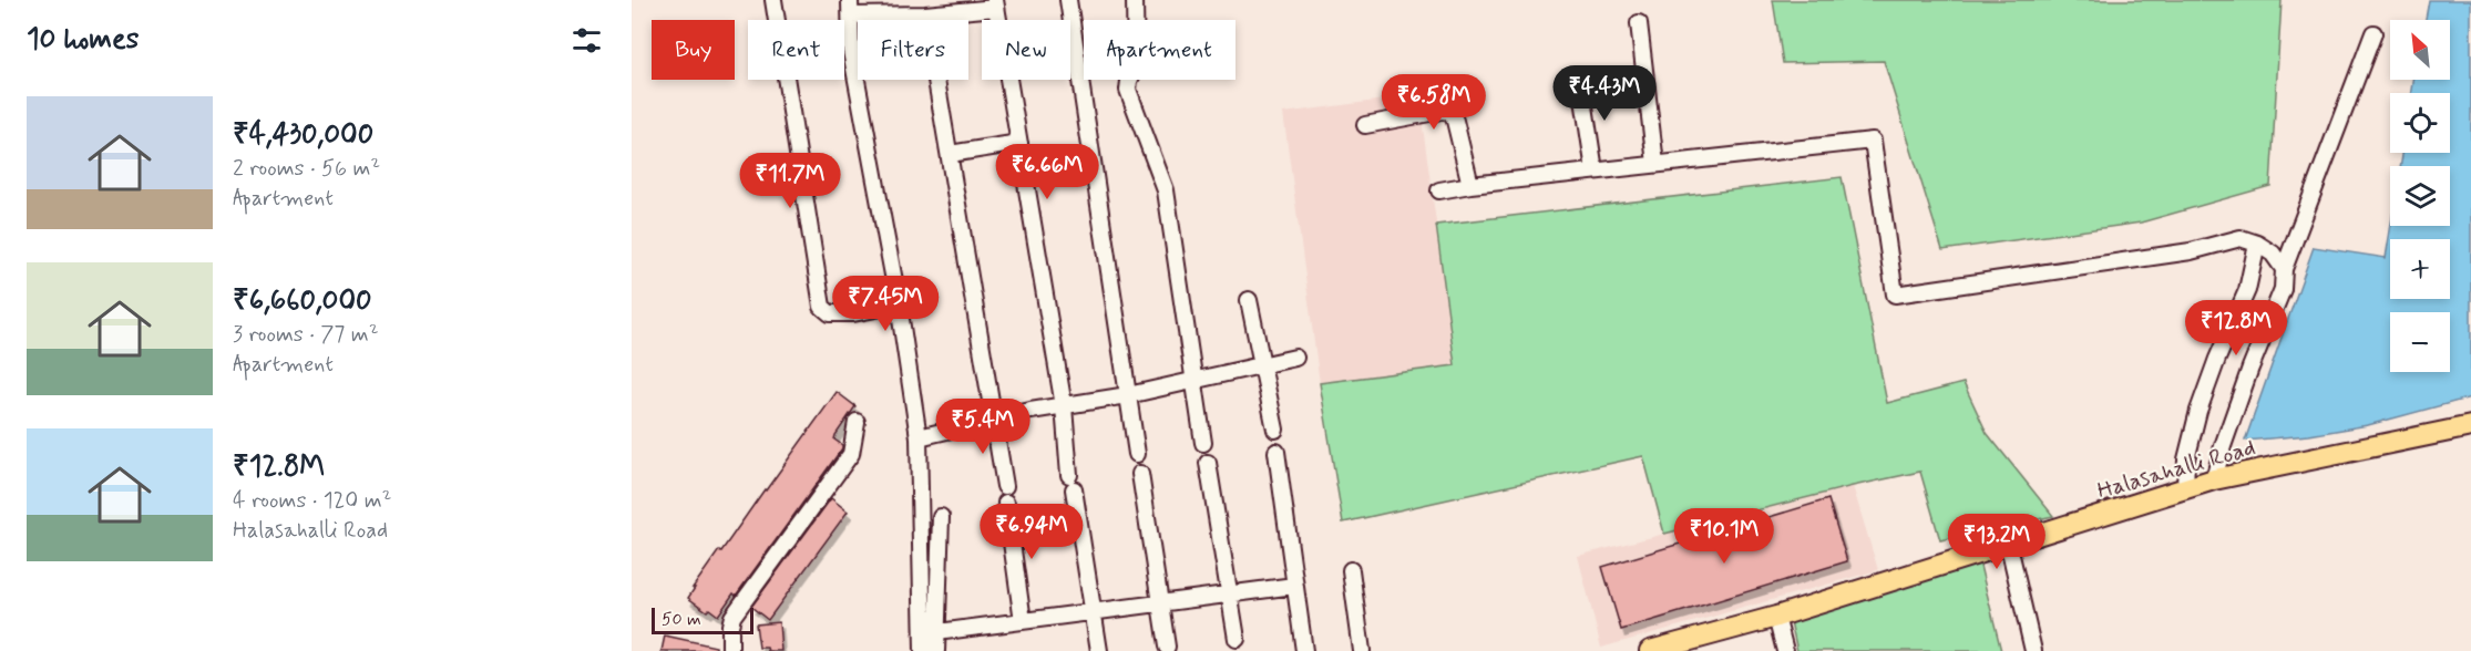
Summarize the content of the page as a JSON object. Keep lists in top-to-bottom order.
{
  "streets": {
    "main road": ["Halasahalli Road"]
  },
  "scale_bar": "50 m",
  "north": "top left",
  "page": {
    "heading": "10 homes",
    "map_buttons": ["+", "−"],
    "chip": [
      "Buy",
      "Rent",
      "Filters",
      "New",
      "Apartment"
    ],
    "price": [
      "₹4.43M",
      "₹6.58M",
      "₹6.66M",
      "₹11.7M",
      "₹7.45M",
      "₹12.8M",
      "₹5.4M",
      "₹6.94M",
      "₹10.1M",
      "₹13.2M"
    ],
    "list": [
      {
        "name": "₹4,430,000",
        "note": "2 rooms · 56 m² · Apartment"
      },
      {
        "name": "₹6,660,000",
        "note": "3 rooms · 77 m² · Apartment"
      },
      {
        "name": "₹12.8M",
        "note": "4 rooms · 120 m² · Halasahalli Road"
      }
    ],
    "scale": "50 m"
  }
}
